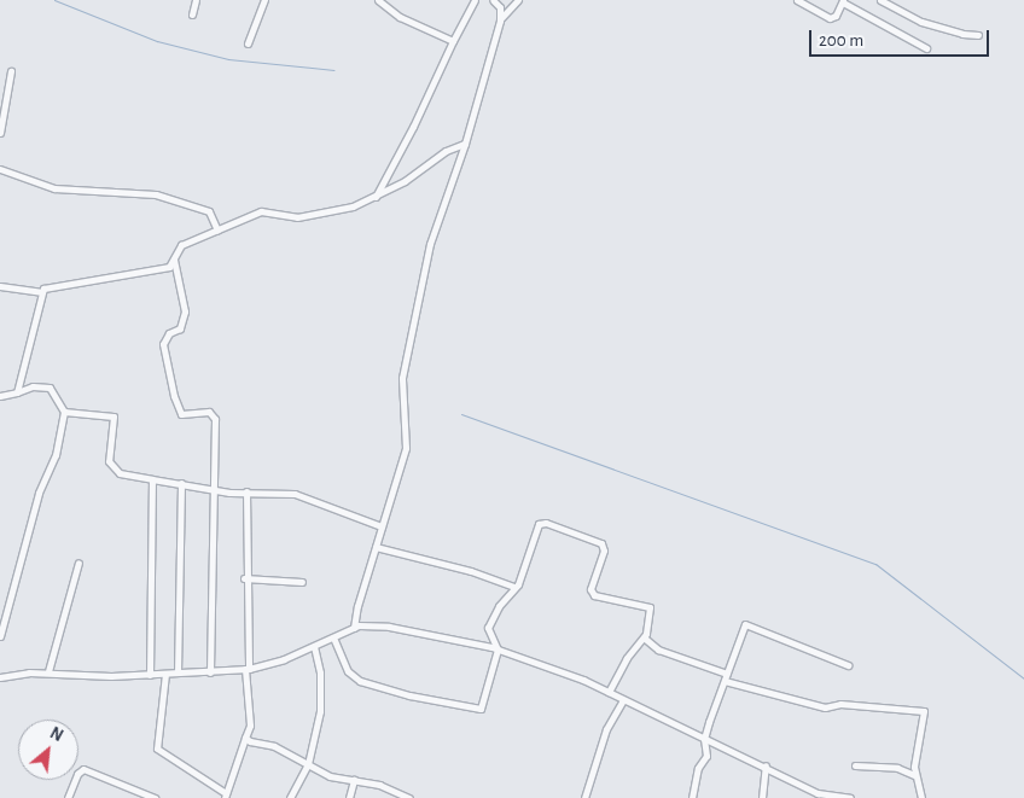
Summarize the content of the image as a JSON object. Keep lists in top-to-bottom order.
{
  "scale_bar": "200 m",
  "north": "top right"
}
